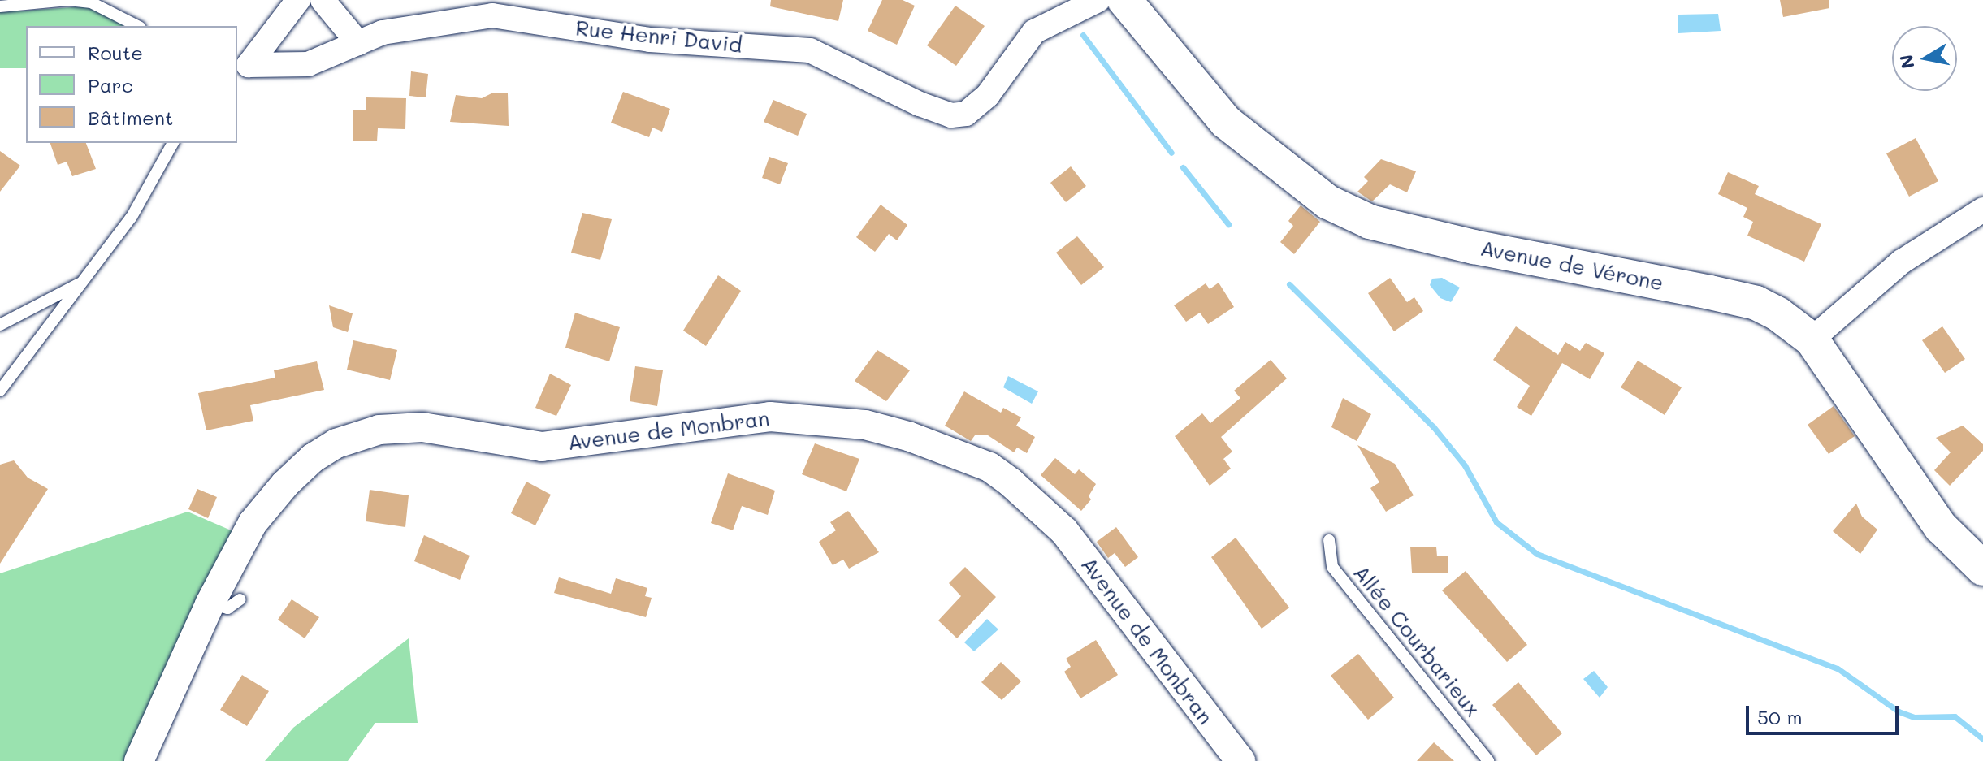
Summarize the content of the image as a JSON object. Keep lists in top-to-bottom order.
{
  "streets": {
    "main road": ["Avenue de Vérone"],
    "street": ["Rue Henri David", "Avenue de Monbran"],
    "lane": ["Allée Courbarieux"]
  },
  "legend": ["Route", "Parc", "Bâtiment"],
  "scale_bar": "50 m",
  "north": "left"
}
